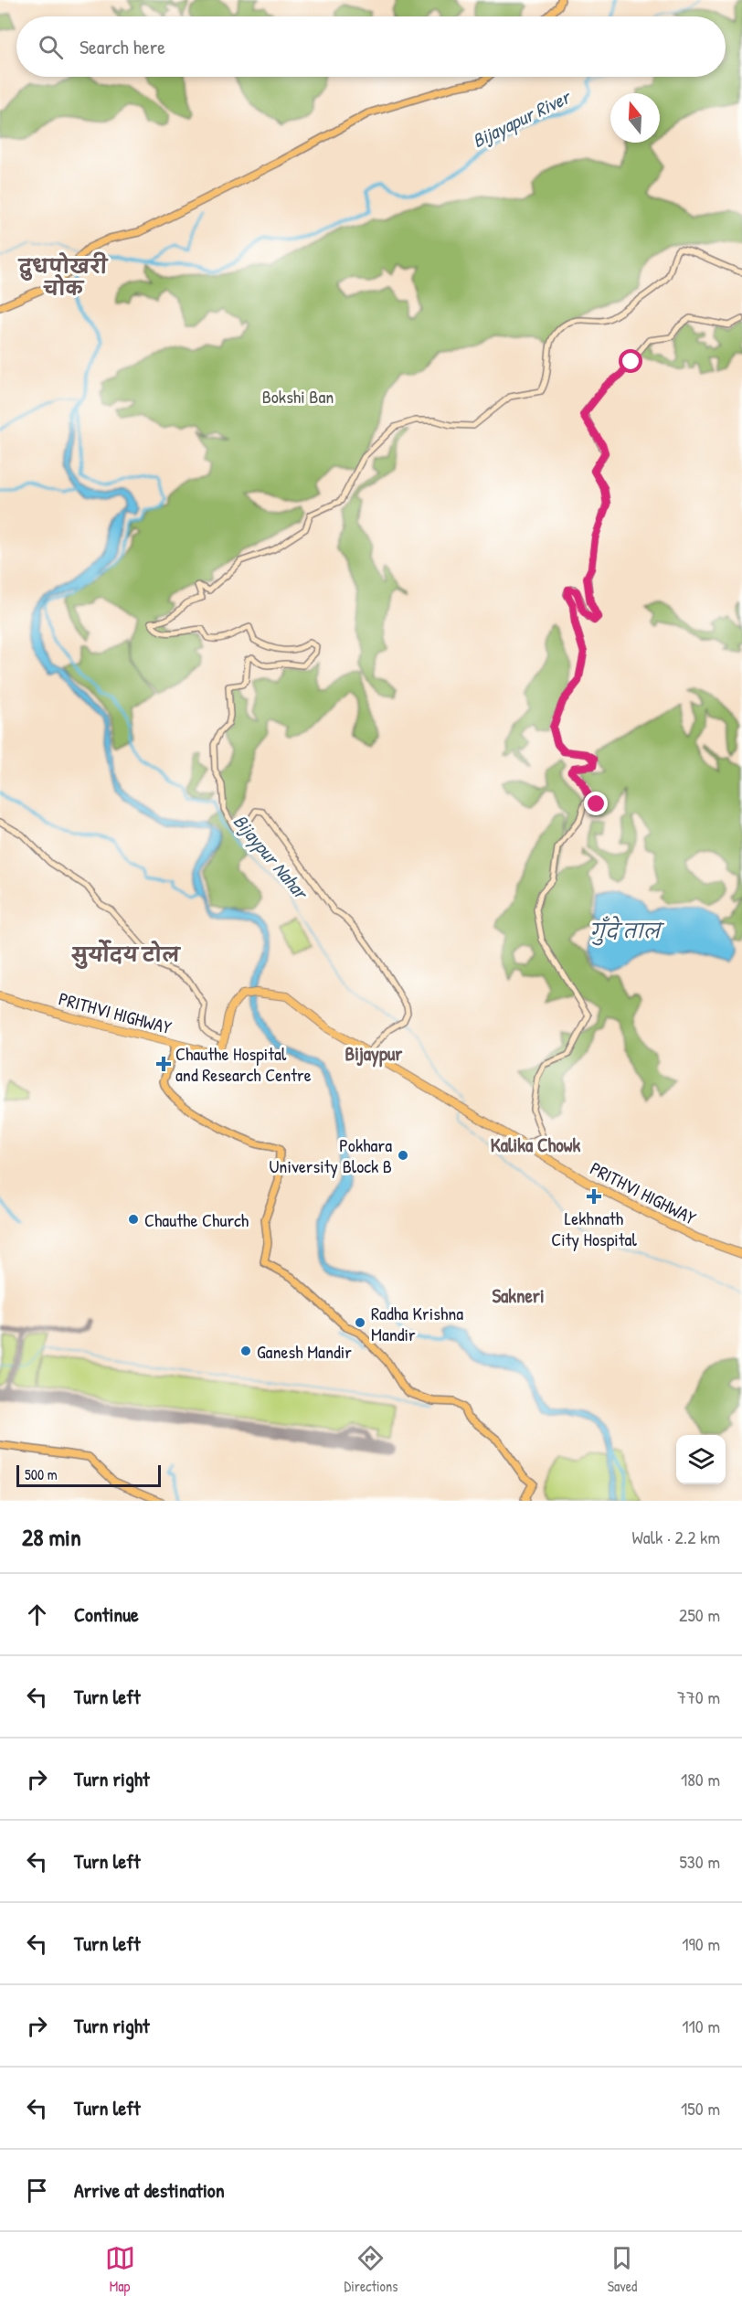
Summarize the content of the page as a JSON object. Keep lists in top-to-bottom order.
{
  "streets": {
    "highway": ["PRITHVI HIGHWAY"]
  },
  "districts": [
    "दुधपोखरी चोक",
    "सुर्योदय टोल",
    "Bijaypur",
    "Kalika Chowk",
    "Sakneri"
  ],
  "water": ["Bijayapur River", "Bijaypur Nahar", "गुँदे ताल"],
  "parks": ["Bokshi Ban"],
  "places": {
    "health": ["Chauthe Hospital and Research Centre", "Lekhnath City Hospital"],
    "other": [
      "Pokhara University Block B",
      "Chauthe Church",
      "Radha Krishna Mandir",
      "Ganesh Mandir"
    ]
  },
  "scale_bar": "500 m",
  "north": "top",
  "page": {
    "search": "Search here",
    "scale": "500 m",
    "heading": ["28 min", "Walk · 2.2 km"],
    "list": [
      ["Continue", "250 m"],
      ["Turn left", "770 m"],
      ["Turn right", "180 m"],
      ["Turn left", "530 m"],
      ["Turn left", "190 m"],
      ["Turn right", "110 m"],
      ["Turn left", "150 m"],
      "Arrive at destination"
    ],
    "nav": ["Map", "Directions", "Saved"]
  }
}
